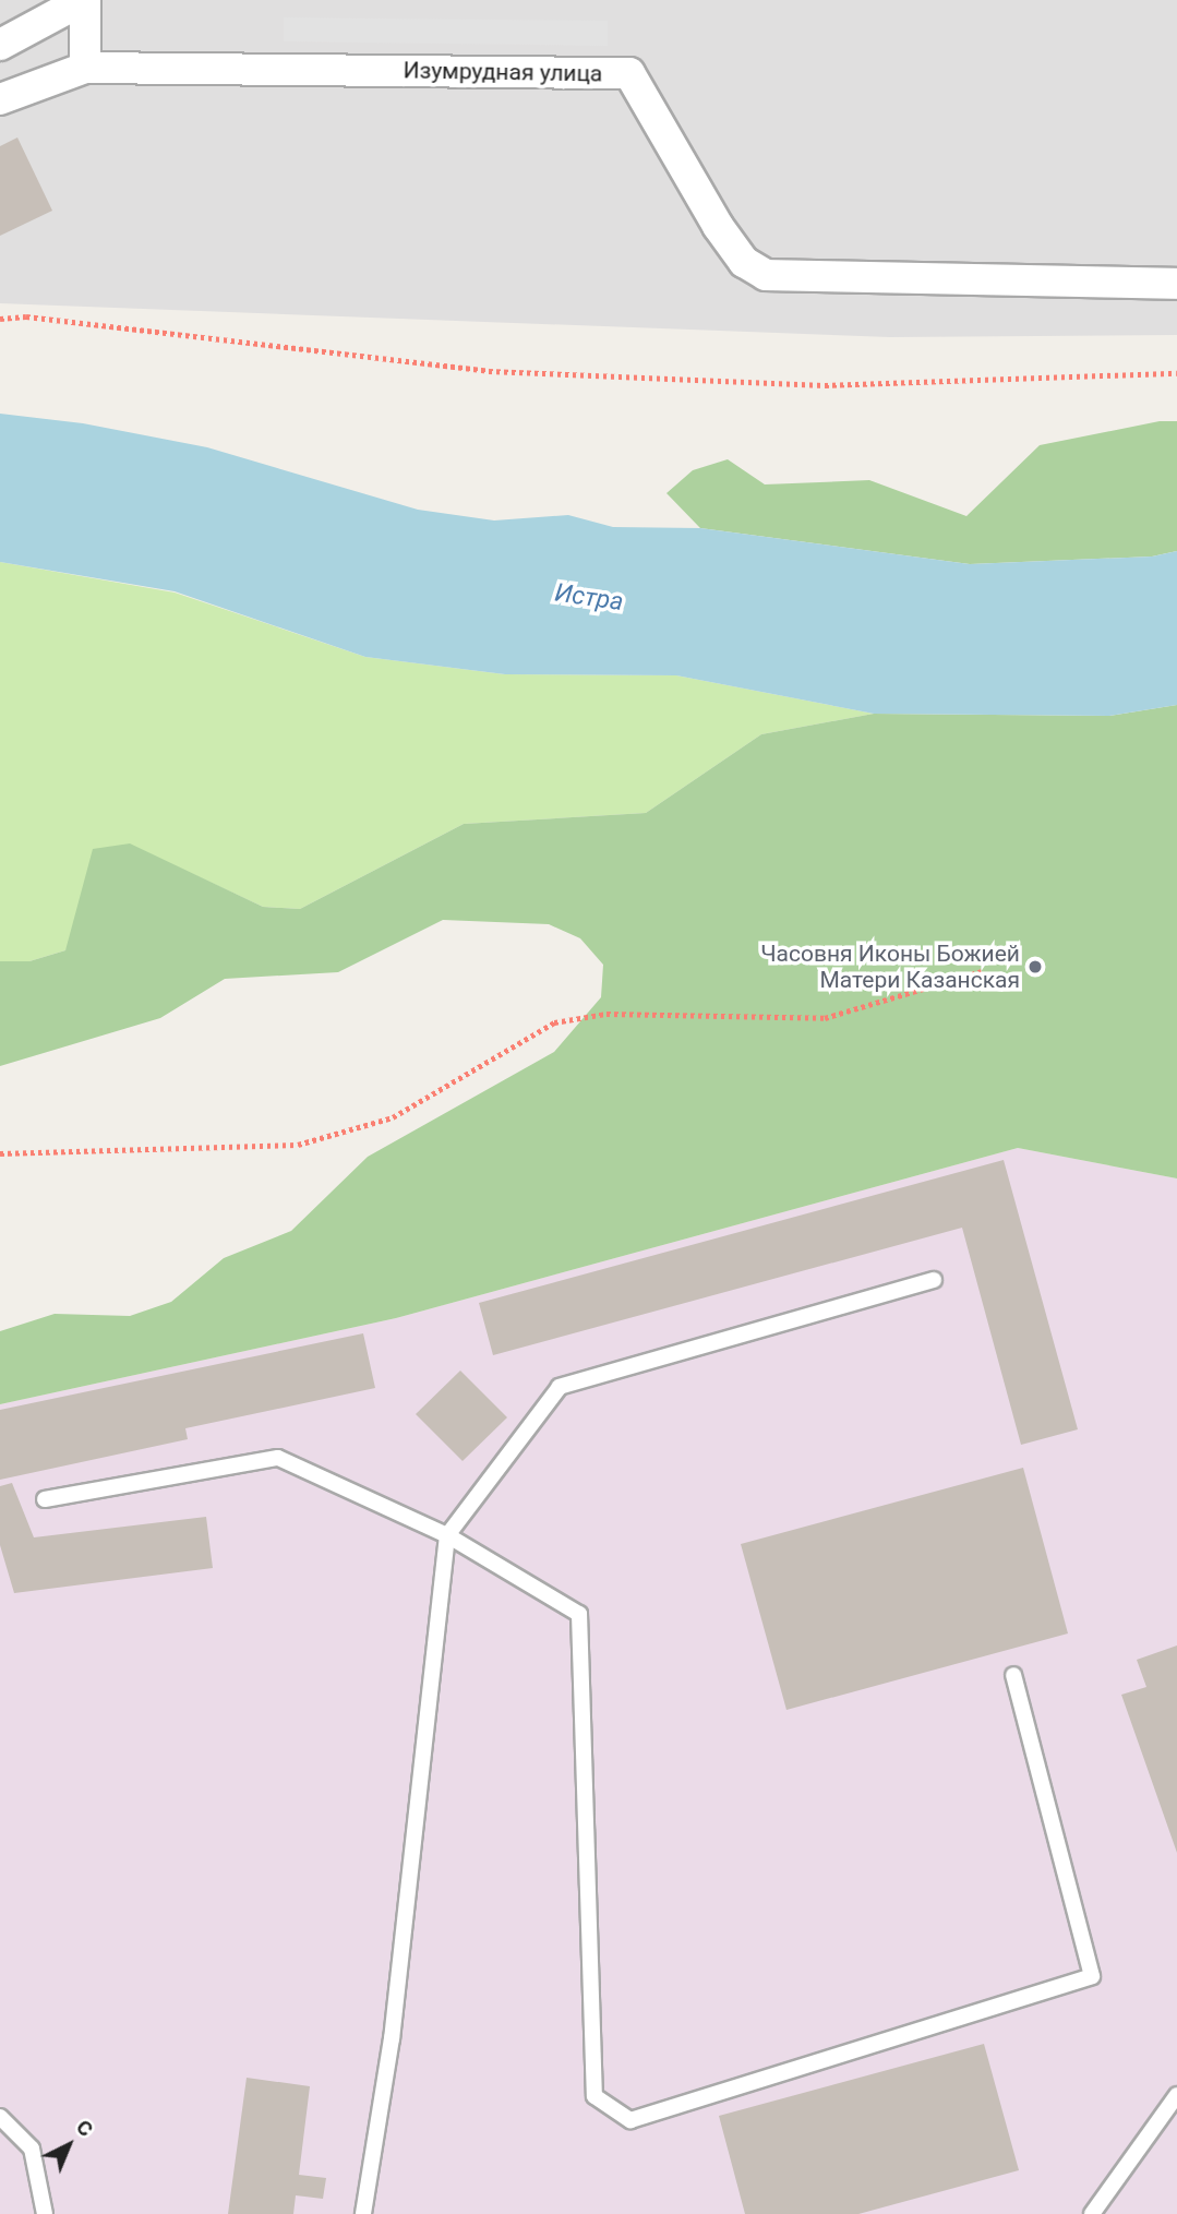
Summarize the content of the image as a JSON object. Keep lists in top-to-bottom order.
{
  "streets": {
    "street": ["Изумрудная улица"]
  },
  "water": ["Истра"],
  "places": ["Часовня Иконы Божией Матери Казанская"],
  "north": "top right"
}
